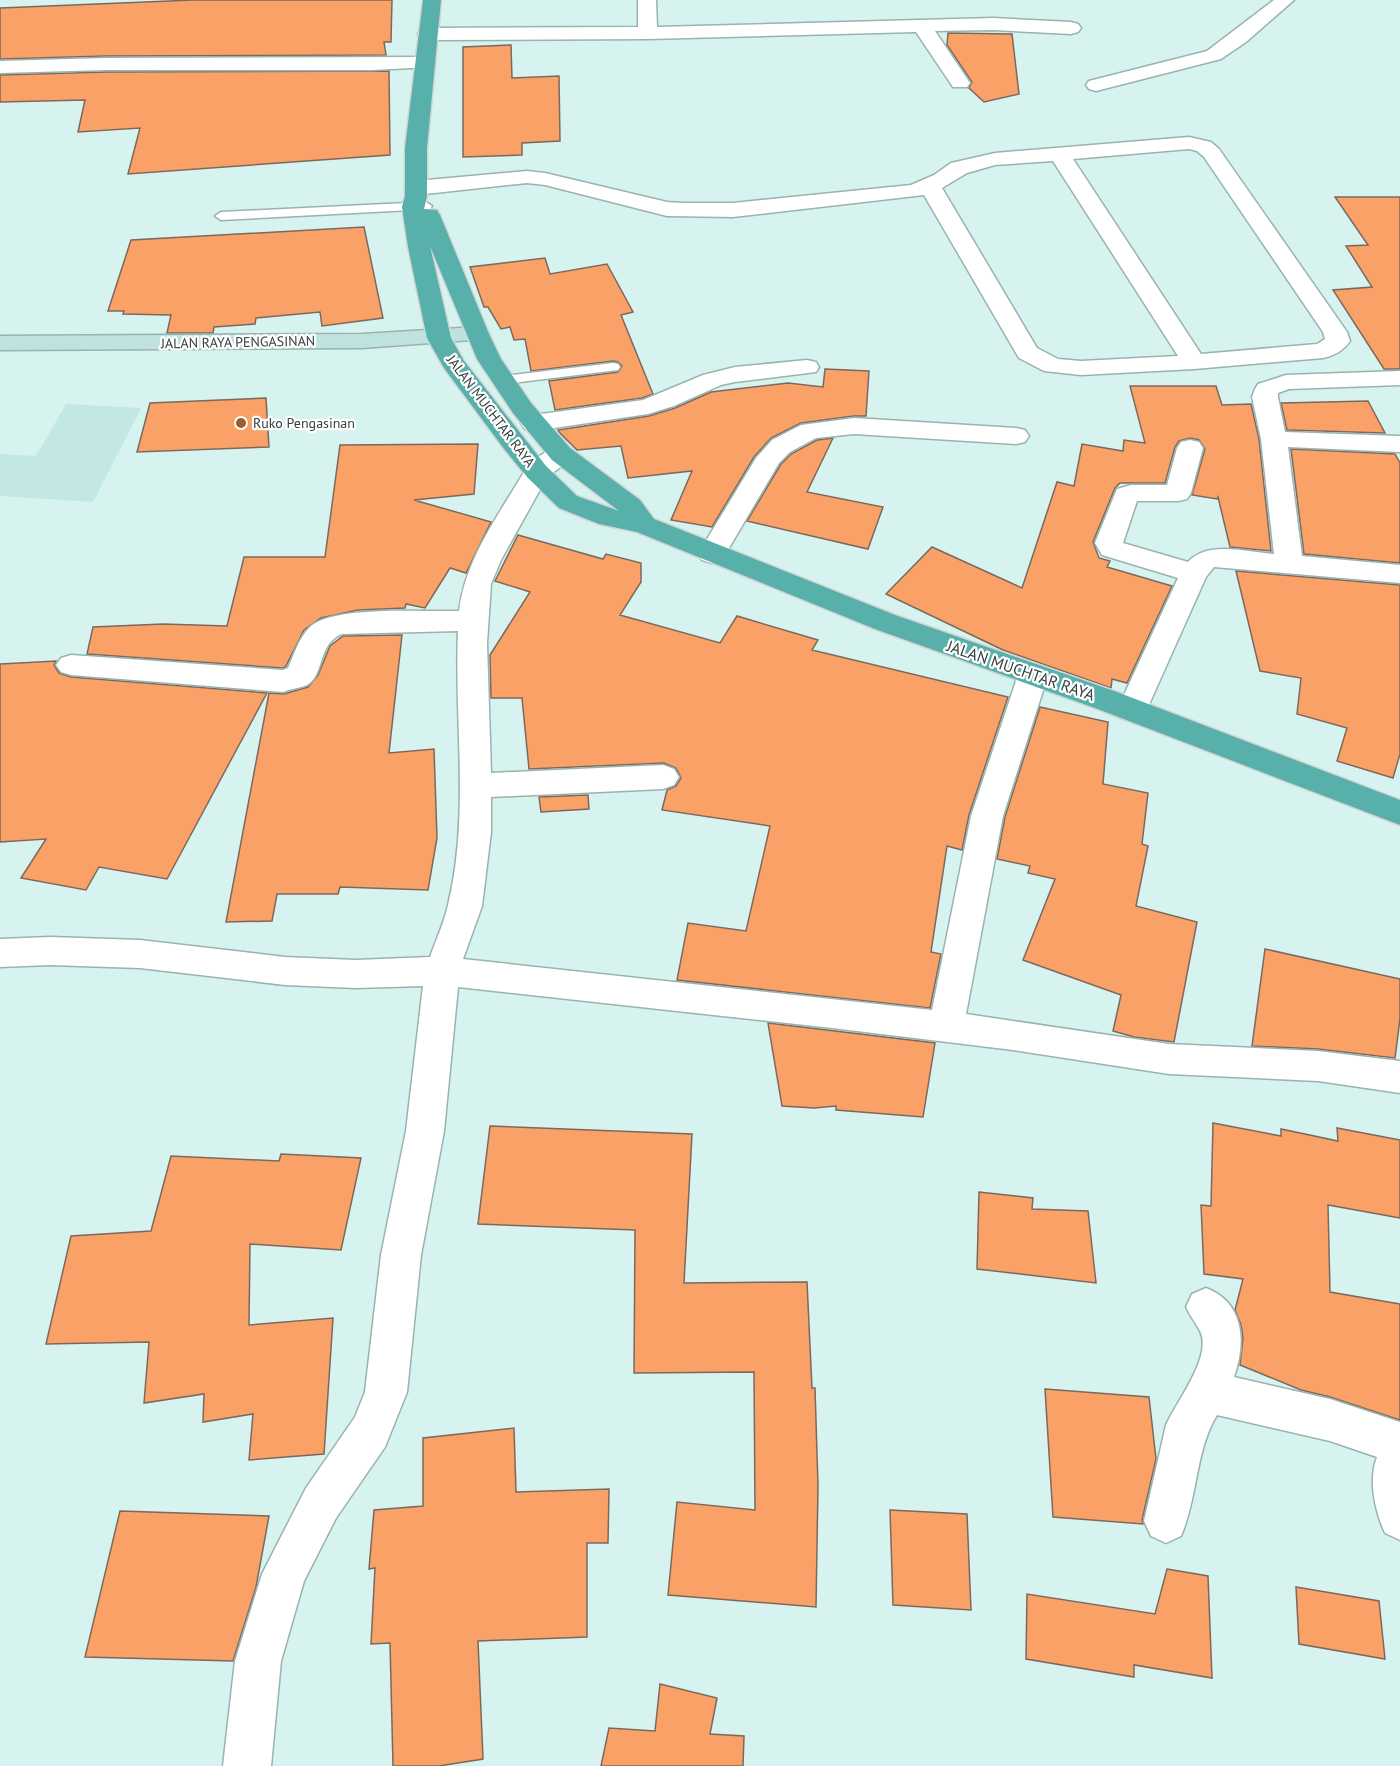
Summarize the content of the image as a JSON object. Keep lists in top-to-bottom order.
{
  "streets": {
    "highway": ["JALAN MUCHTAR RAYA"],
    "main road": ["JALAN RAYA PENGASINAN"]
  },
  "crossings": [
    ["JALAN RAYA PENGASINAN", "JALAN MUCHTAR RAYA"]
  ],
  "places": ["Ruko Pengasinan"]
}
